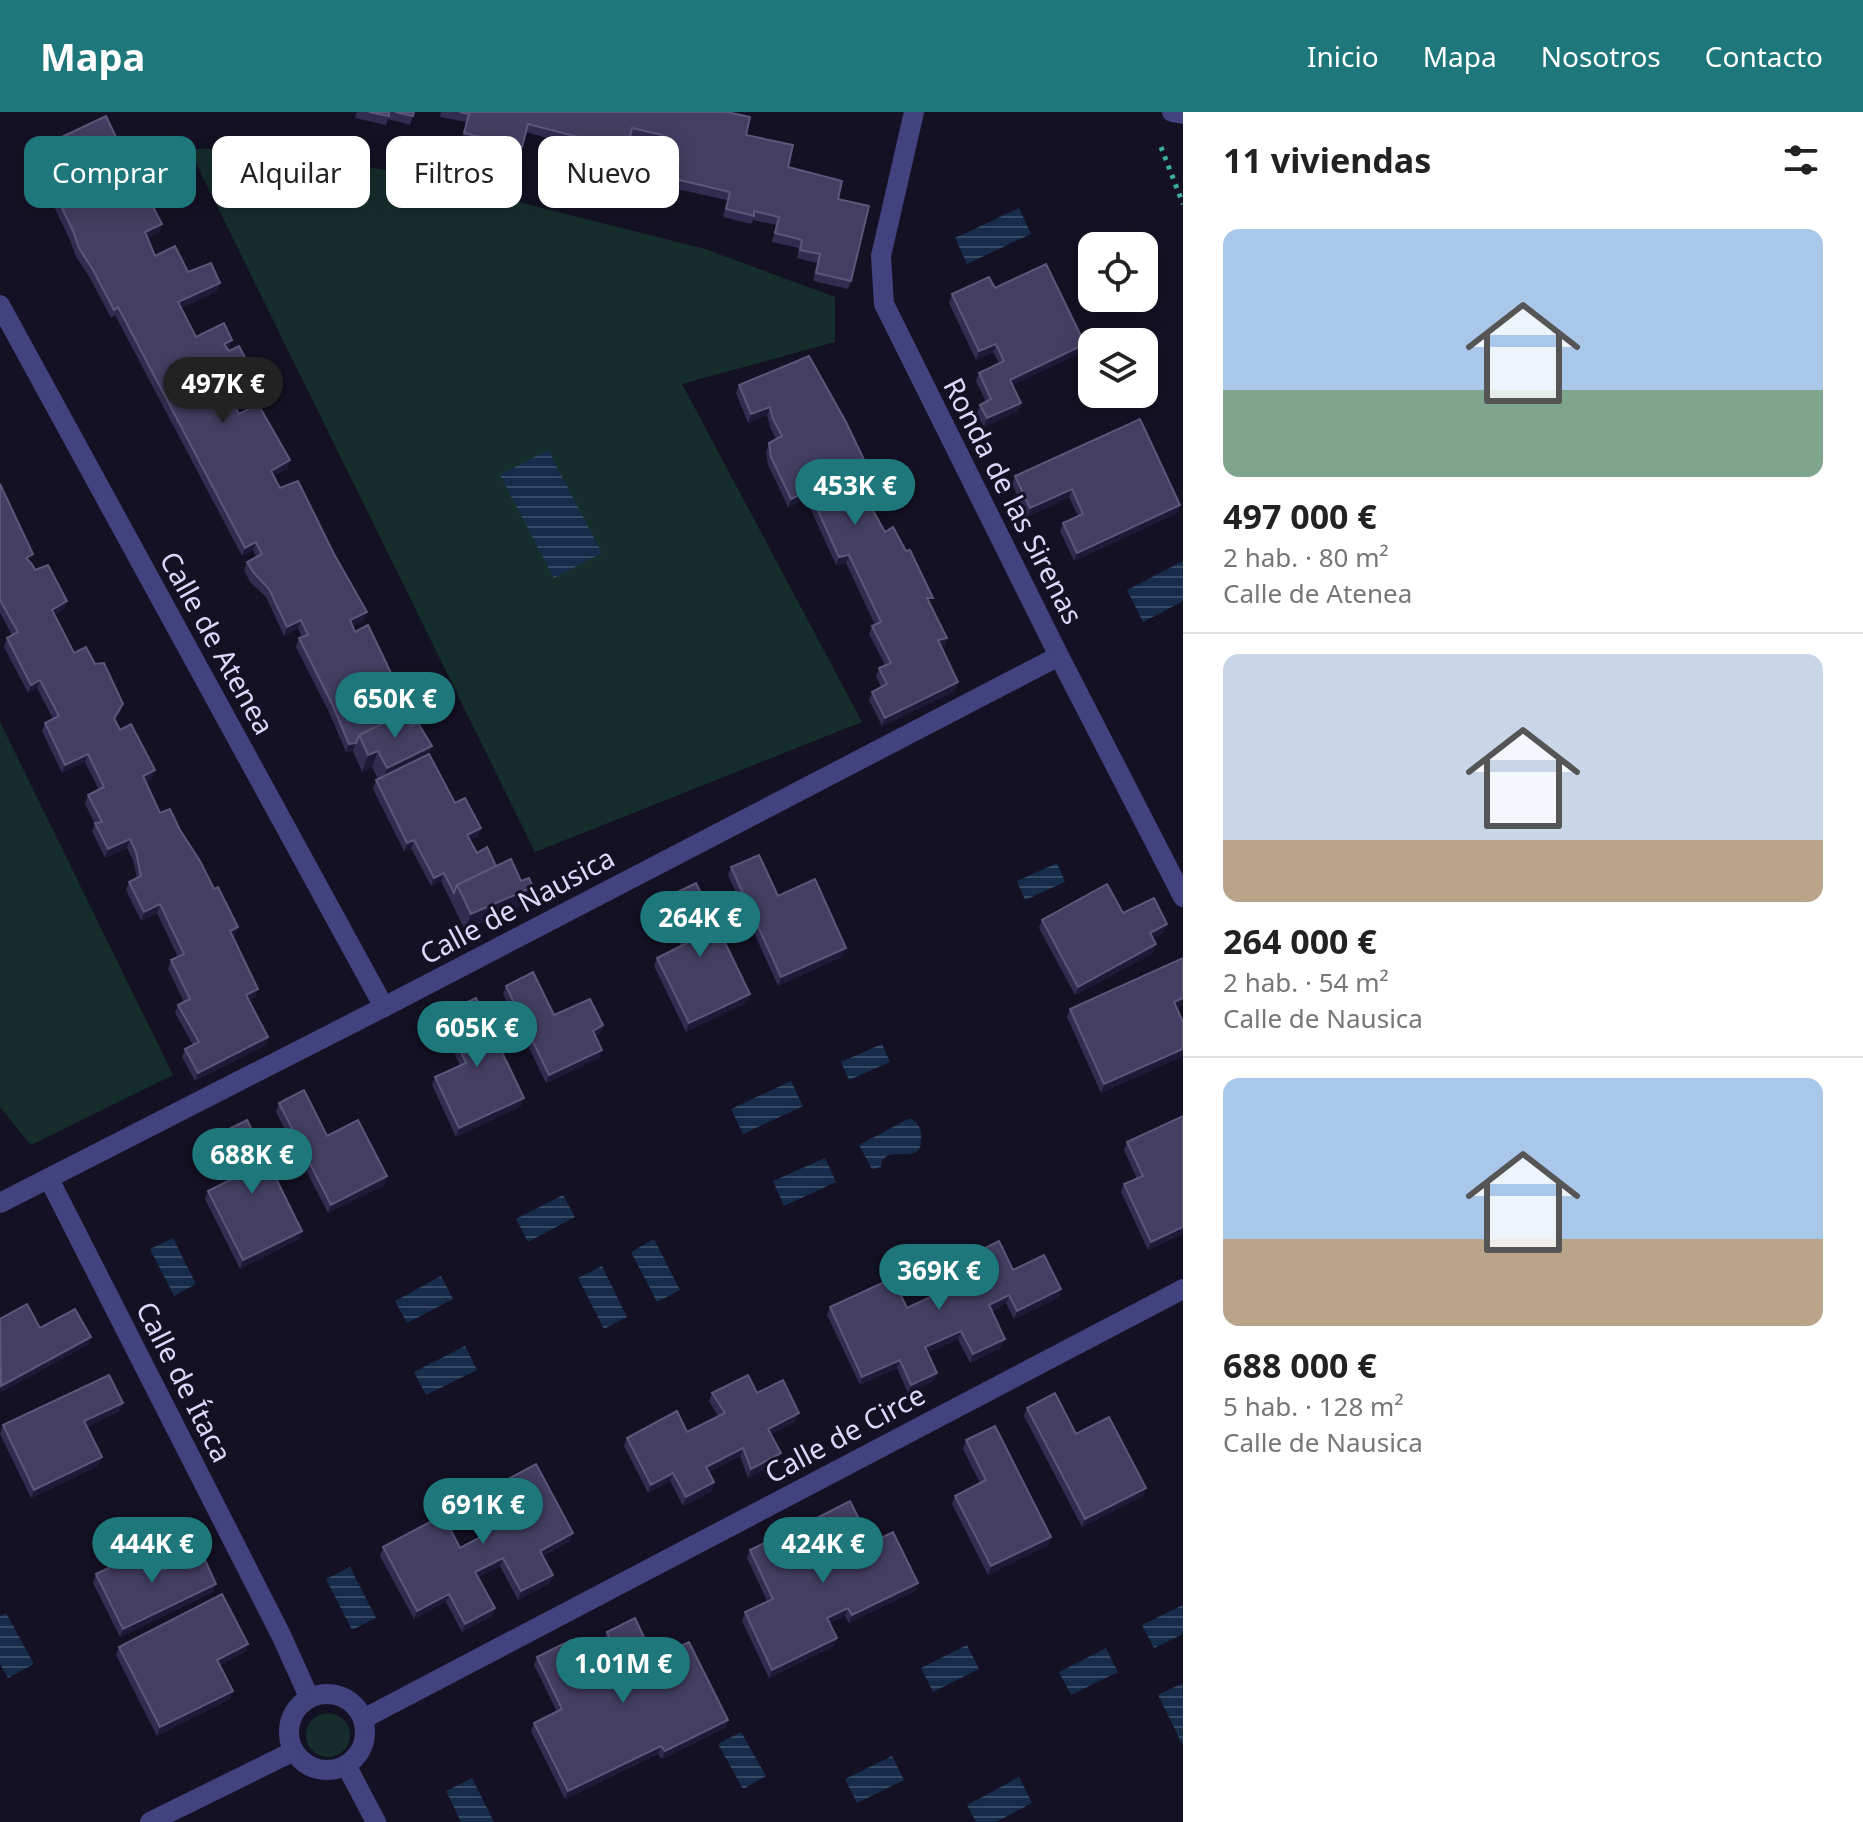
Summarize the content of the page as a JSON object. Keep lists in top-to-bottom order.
{
  "streets": {
    "street": [
      "Ronda de las Sirenas",
      "Calle de Atenea",
      "Calle de Nausica",
      "Calle de Ítaca",
      "Calle de Circe"
    ]
  },
  "crossings": [
    ["Ronda de las Sirenas", "Calle de Nausica"],
    ["Calle de Atenea", "Calle de Nausica"],
    ["Calle de Nausica", "Calle de Ítaca"],
    ["Calle de Ítaca", "Calle de Circe"]
  ],
  "page": {
    "header": "Mapa",
    "nav": [
      "Inicio",
      "Mapa",
      "Nosotros",
      "Contacto"
    ],
    "heading": "11 viviendas",
    "chip": [
      "Comprar",
      "Alquilar",
      "Filtros",
      "Nuevo"
    ],
    "list": [
      {
        "name": "497 000 €",
        "note": "2 hab. · 80 m² · Calle de Atenea"
      },
      {
        "name": "264 000 €",
        "note": "2 hab. · 54 m² · Calle de Nausica"
      },
      {
        "name": "688 000 €",
        "note": "5 hab. · 128 m² · Calle de Nausica"
      }
    ],
    "price": [
      "497K €",
      "453K €",
      "650K €",
      "264K €",
      "605K €",
      "688K €",
      "369K €",
      "691K €",
      "444K €",
      "424K €",
      "1.01M €"
    ]
  }
}
